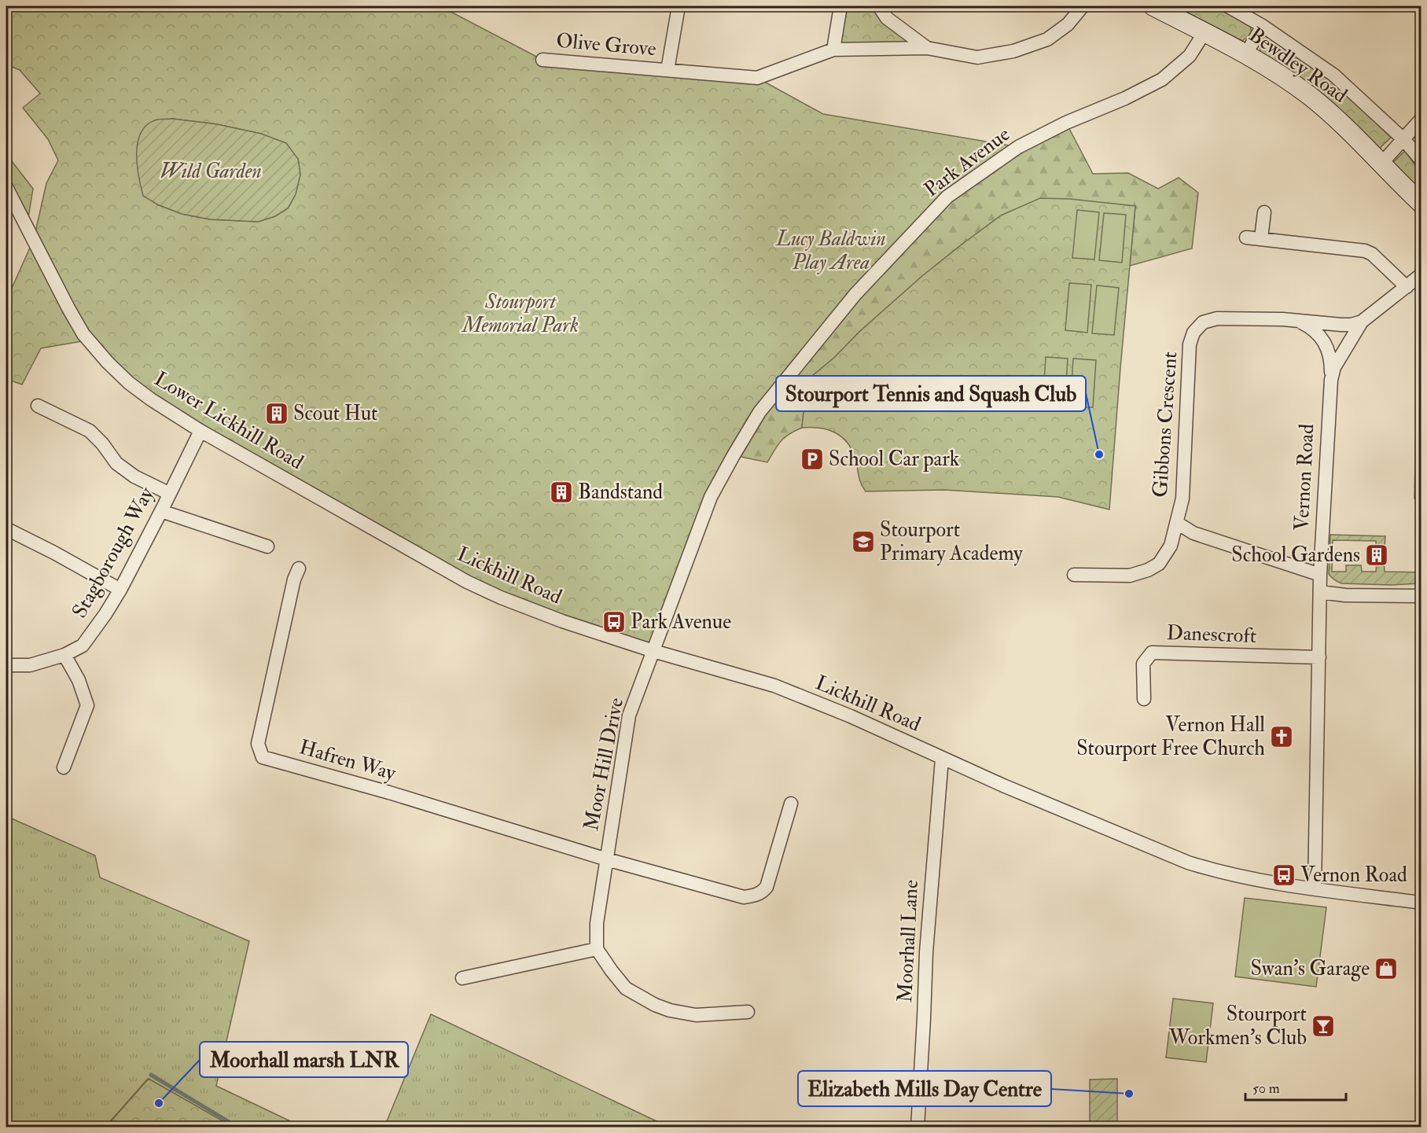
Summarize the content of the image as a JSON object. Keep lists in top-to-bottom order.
{
  "streets": {
    "main road": ["Bewdley Road"],
    "street": [
      "Olive Grove",
      "Park Avenue",
      "Lower Lickhill Road",
      "Gibbons Crescent",
      "Vernon Road",
      "Stagborough Way",
      "Lickhill Road",
      "Danescroft",
      "Hafren Way",
      "Moor Hill Drive",
      "Moorhall Lane"
    ]
  },
  "crossings": [
    ["Bewdley Road", "Park Avenue"],
    ["Park Avenue", "Lickhill Road"],
    ["Park Avenue", "Moor Hill Drive"],
    ["Lower Lickhill Road", "Stagborough Way"],
    ["Lower Lickhill Road", "Lickhill Road"],
    ["Gibbons Crescent", "Vernon Road"],
    ["Vernon Road", "Lickhill Road"],
    ["Vernon Road", "Danescroft"],
    ["Lickhill Road", "Moor Hill Drive"],
    ["Lickhill Road", "Moorhall Lane"],
    ["Hafren Way", "Moor Hill Drive"]
  ],
  "parks": ["Wild Garden", "Lucy Baldwin Play Area", "Stourport Memorial Park"],
  "places": {
    "building": ["Scout Hut", "Bandstand", "School Gardens"],
    "other": ["Stourport Tennis and Squash Club", "Elizabeth Mills Day Centre", "Moorhall marsh LNR"],
    "parking": ["School Car park"],
    "school or university": ["Stourport Primary Academy"],
    "bus stop": ["Park Avenue", "Vernon Road"],
    "church": ["Vernon Hall Stourport Free Church"],
    "shop": ["Swan's Garage"],
    "bar": ["Stourport Workmen's Club"]
  },
  "scale_bar": "50 m"
}
